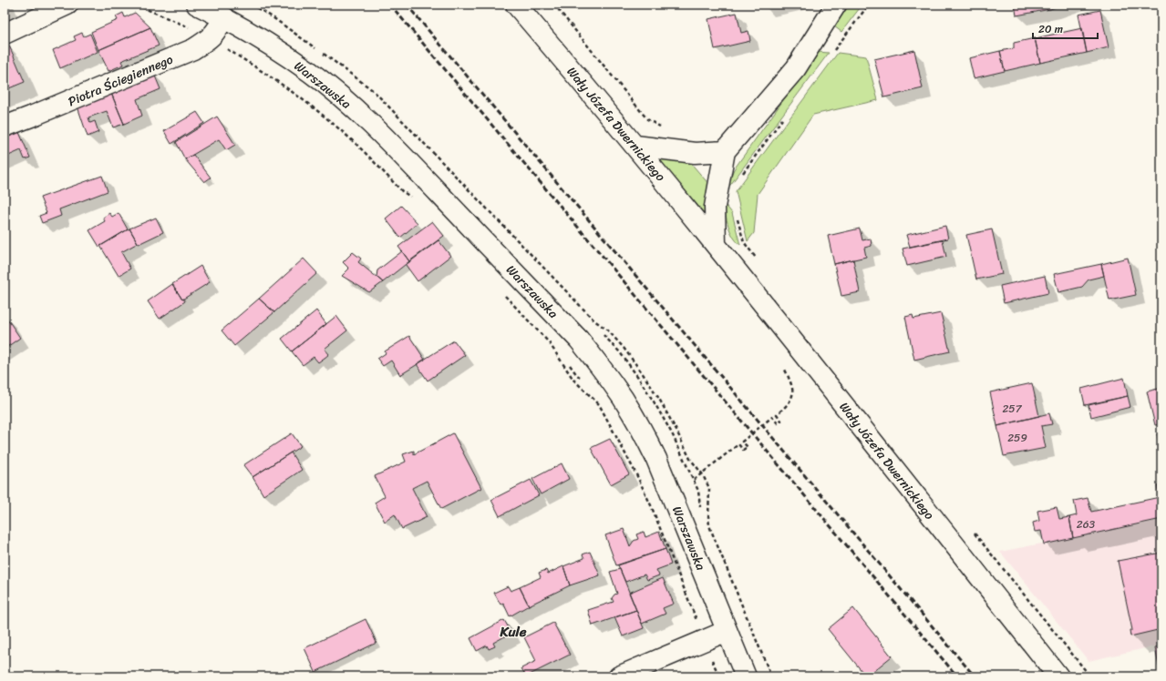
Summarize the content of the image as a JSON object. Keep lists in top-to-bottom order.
{
  "streets": {
    "street": ["Piotra Ściegiennego", "Warszawska", "Wały Józefa Dwernickiego"]
  },
  "crossings": [
    ["Piotra Ściegiennego", "Warszawska"]
  ],
  "districts": ["Kule"],
  "house_numbers": ["257", "259", "263"],
  "scale_bar": "20 m"
}
